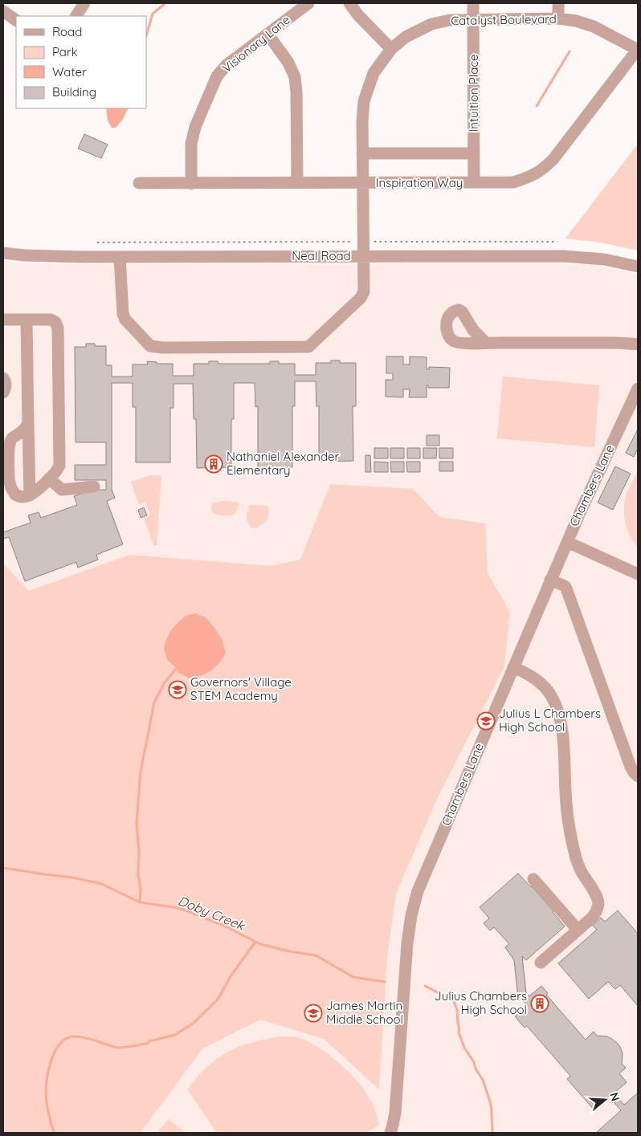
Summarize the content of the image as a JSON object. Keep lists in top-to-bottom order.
{
  "streets": {
    "street": [
      "Catalyst Boulevard",
      "Visionary Lane",
      "Intuition Place",
      "Inspiration Way",
      "Neal Road",
      "Chambers Lane"
    ]
  },
  "crossings": [
    ["Catalyst Boulevard", "Intuition Place"],
    ["Catalyst Boulevard", "Inspiration Way"],
    ["Catalyst Boulevard", "Neal Road"],
    ["Visionary Lane", "Inspiration Way"],
    ["Intuition Place", "Inspiration Way"]
  ],
  "water": ["Doby Creek"],
  "places": {
    "building": ["Nathaniel Alexander Elementary", "Julius Chambers High School"],
    "school or university": ["Governors' Village STEM Academy", "Julius L Chambers High School", "James Martin Middle School"]
  },
  "legend": [
    "Road",
    "Park",
    "Water",
    "Building"
  ],
  "north": "right"
}
